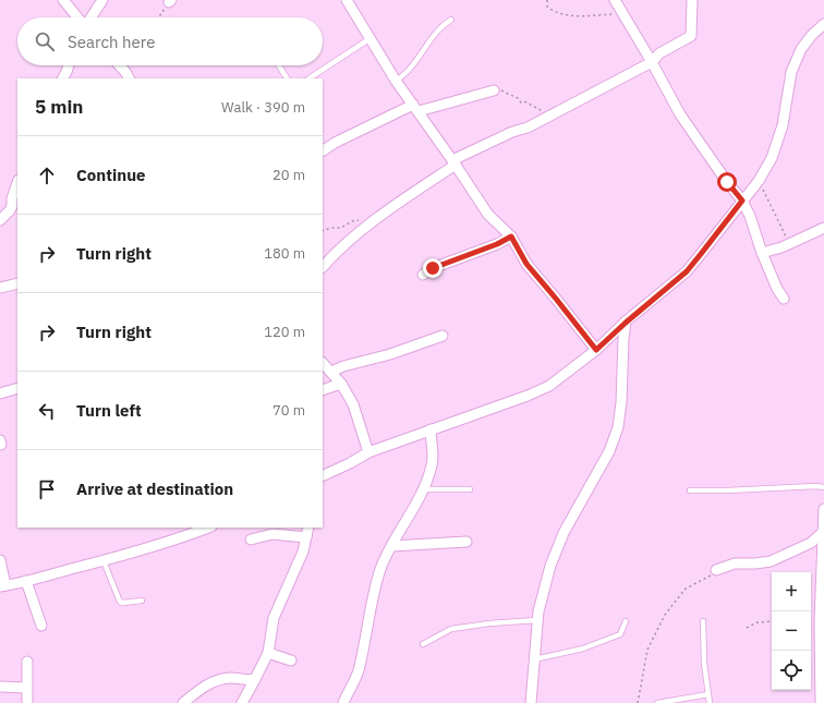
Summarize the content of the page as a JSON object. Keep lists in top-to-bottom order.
{
  "page": {
    "search": "Search here",
    "heading": ["5 min", "Walk · 390 m"],
    "list": [
      ["Continue", "20 m"],
      ["Turn right", "180 m"],
      ["Turn right", "120 m"],
      ["Turn left", "70 m"],
      "Arrive at destination"
    ],
    "map_buttons": ["+", "−"]
  }
}
